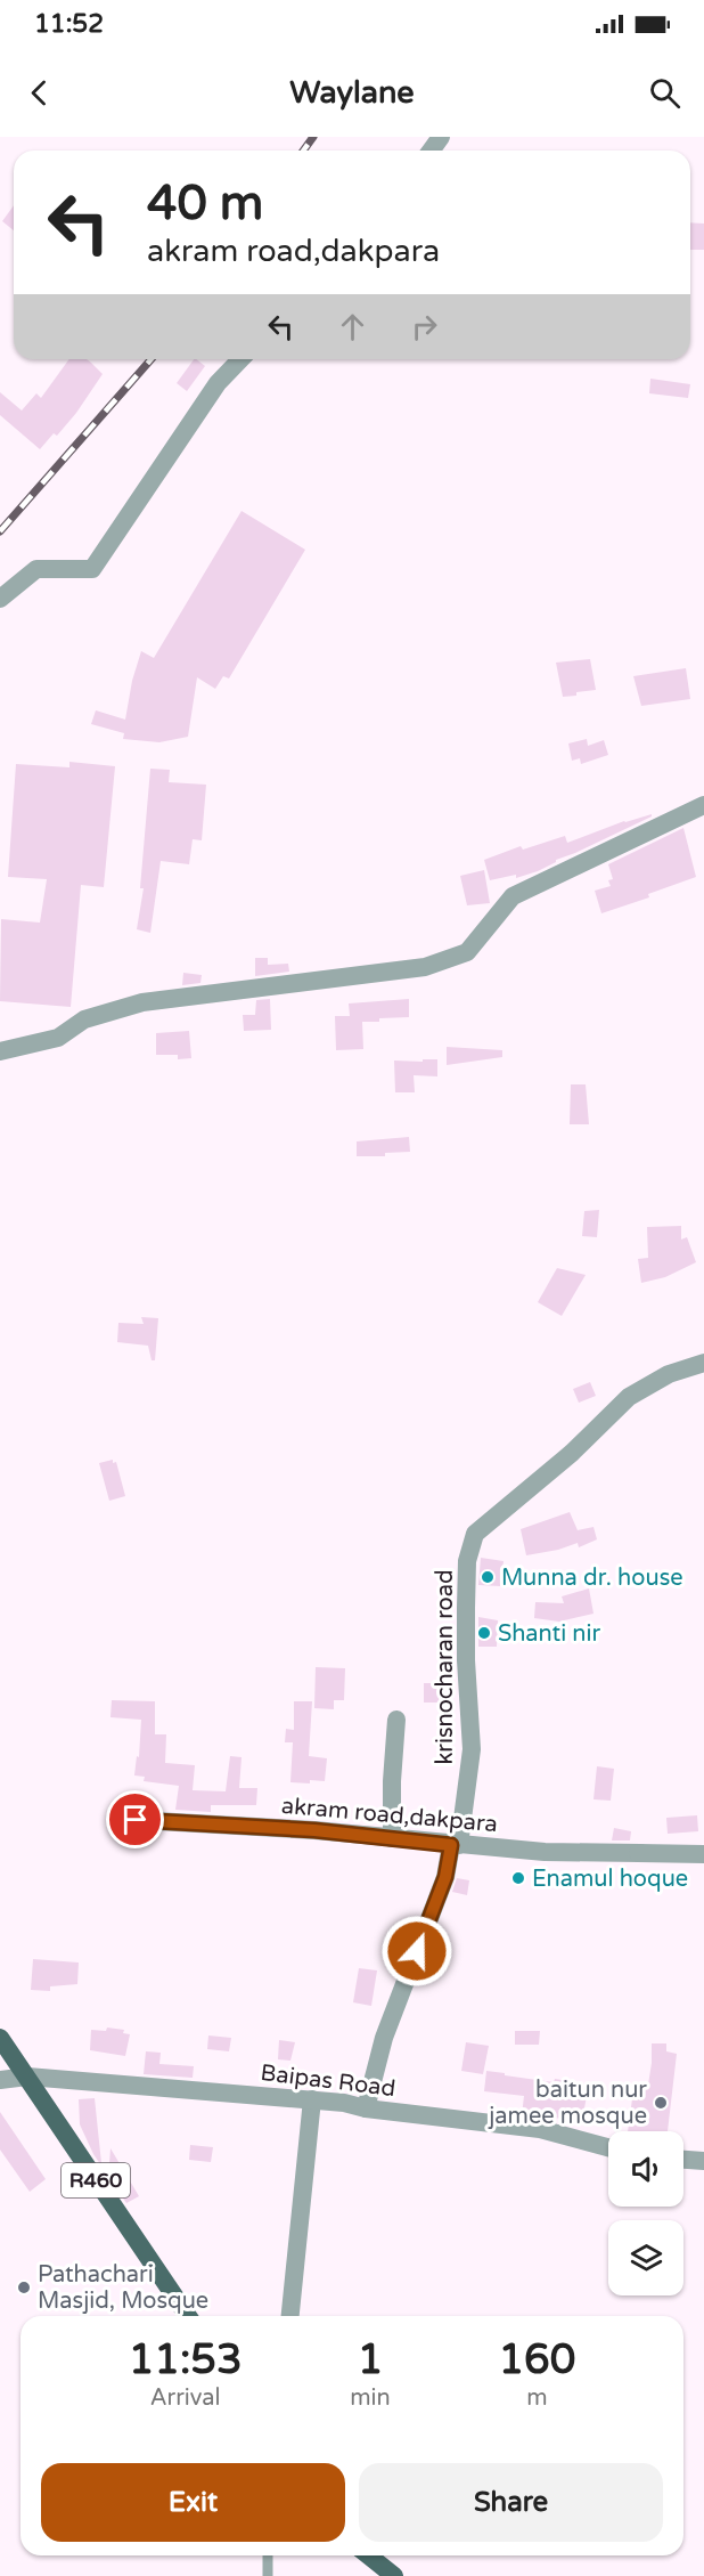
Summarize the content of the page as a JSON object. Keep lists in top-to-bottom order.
{
  "streets": {
    "main road": ["R460"],
    "street": ["krisnocharan road", "akram road,dakpara", "Baipas Road"]
  },
  "crossings": [
    ["krisnocharan road", "akram road,dakpara"],
    ["krisnocharan road", "Baipas Road"],
    ["Baipas Road", "R460"]
  ],
  "places": [
    "Munna dr. house",
    "Shanti nir",
    "Enamul hoque",
    "baitun nur jamee mosque",
    "Pathachari Masjid, Mosque"
  ],
  "page": {
    "status": "11:52",
    "header": "Waylane",
    "turn": ["40 m", "akram road,dakpara"],
    "eta": [
      "11:53",
      "Arrival",
      "1",
      "min",
      "160",
      "m"
    ],
    "buttons": ["Exit", "Share"]
  }
}
